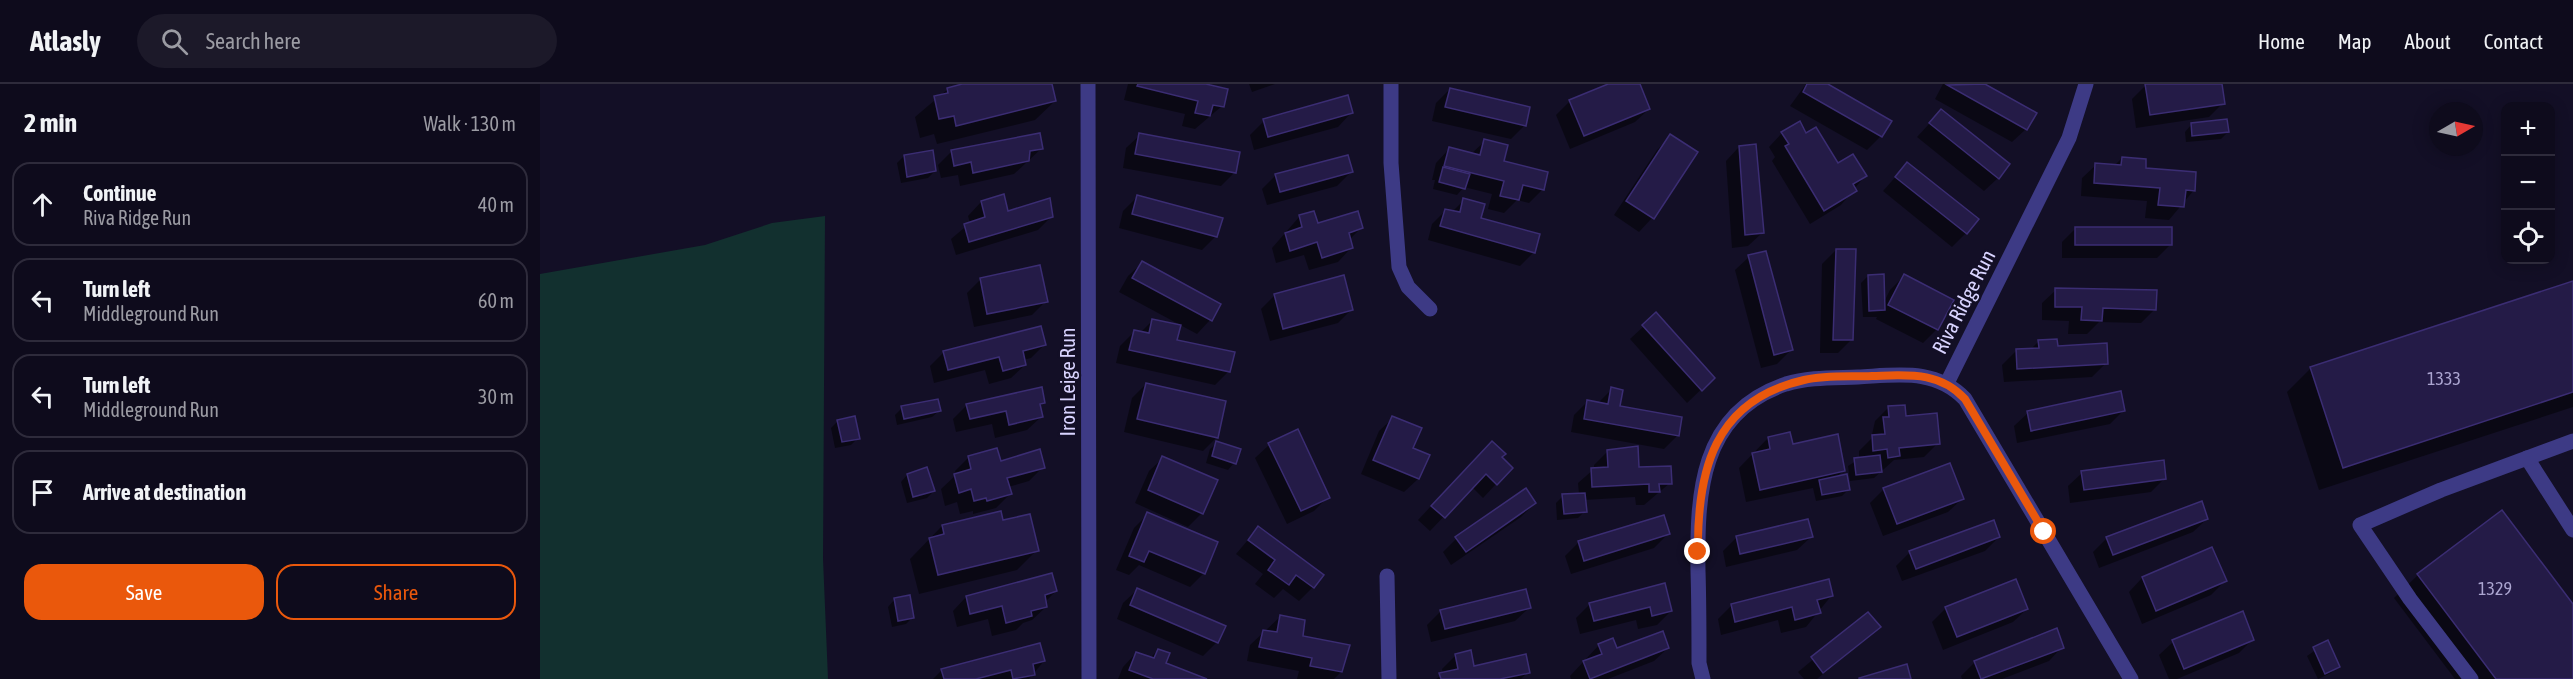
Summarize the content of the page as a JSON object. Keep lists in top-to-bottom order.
{
  "streets": {
    "street": ["Riva Ridge Run", "Iron Leige Run"]
  },
  "house_numbers": ["1333", "1329"],
  "north": "right",
  "page": {
    "header": "Atlasly",
    "search": "Search here",
    "nav": [
      "Home",
      "Map",
      "About",
      "Contact"
    ],
    "heading": ["2 min", "Walk · 130 m"],
    "map_buttons": ["+", "−"],
    "list": [
      ["Continue", "Riva Ridge Run", "40 m"],
      ["Turn left", "Middleground Run", "60 m"],
      ["Turn left", "Middleground Run", "30 m"],
      "Arrive at destination"
    ],
    "buttons": ["Save", "Share"]
  }
}
